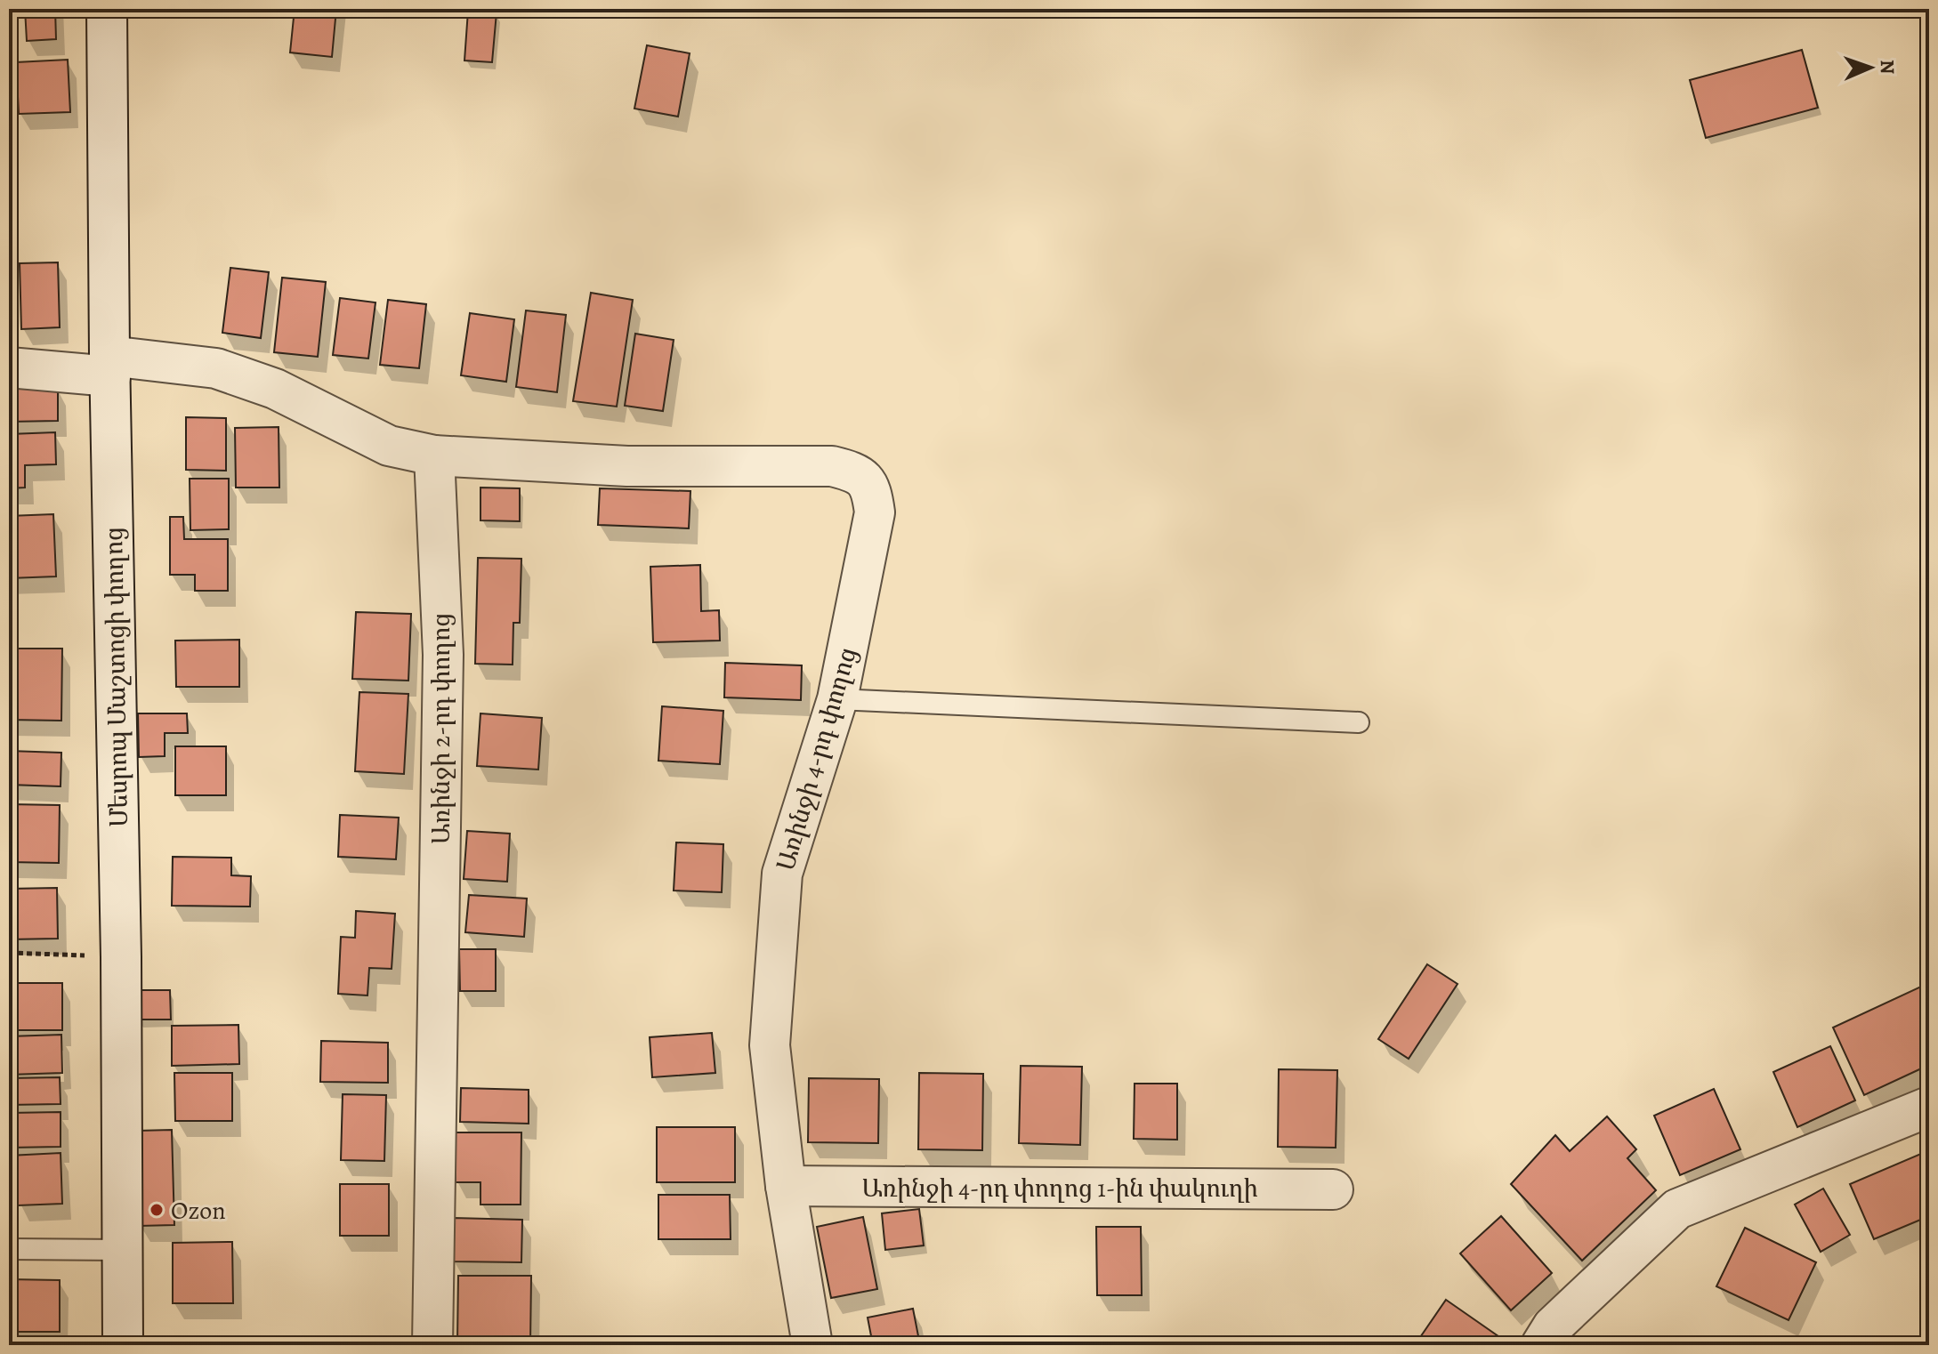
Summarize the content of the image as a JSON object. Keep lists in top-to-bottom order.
{
  "streets": {
    "street": [
      "Մեսրոպ Մաշտոցի փողոց",
      "Առինջի 2-րդ փողոց",
      "Առինջի 4-րդ փողոց",
      "Առինջի 4-րդ փողոց 1-ին փակուղի"
    ]
  },
  "crossings": [
    ["Առինջի 2-րդ փողոց", "Առինջի 4-րդ փողոց"],
    ["Առինջի 4-րդ փողոց", "Առինջի 4-րդ փողոց 1-ին փակուղի"]
  ],
  "places": ["Ozon"],
  "north": "right"
}
